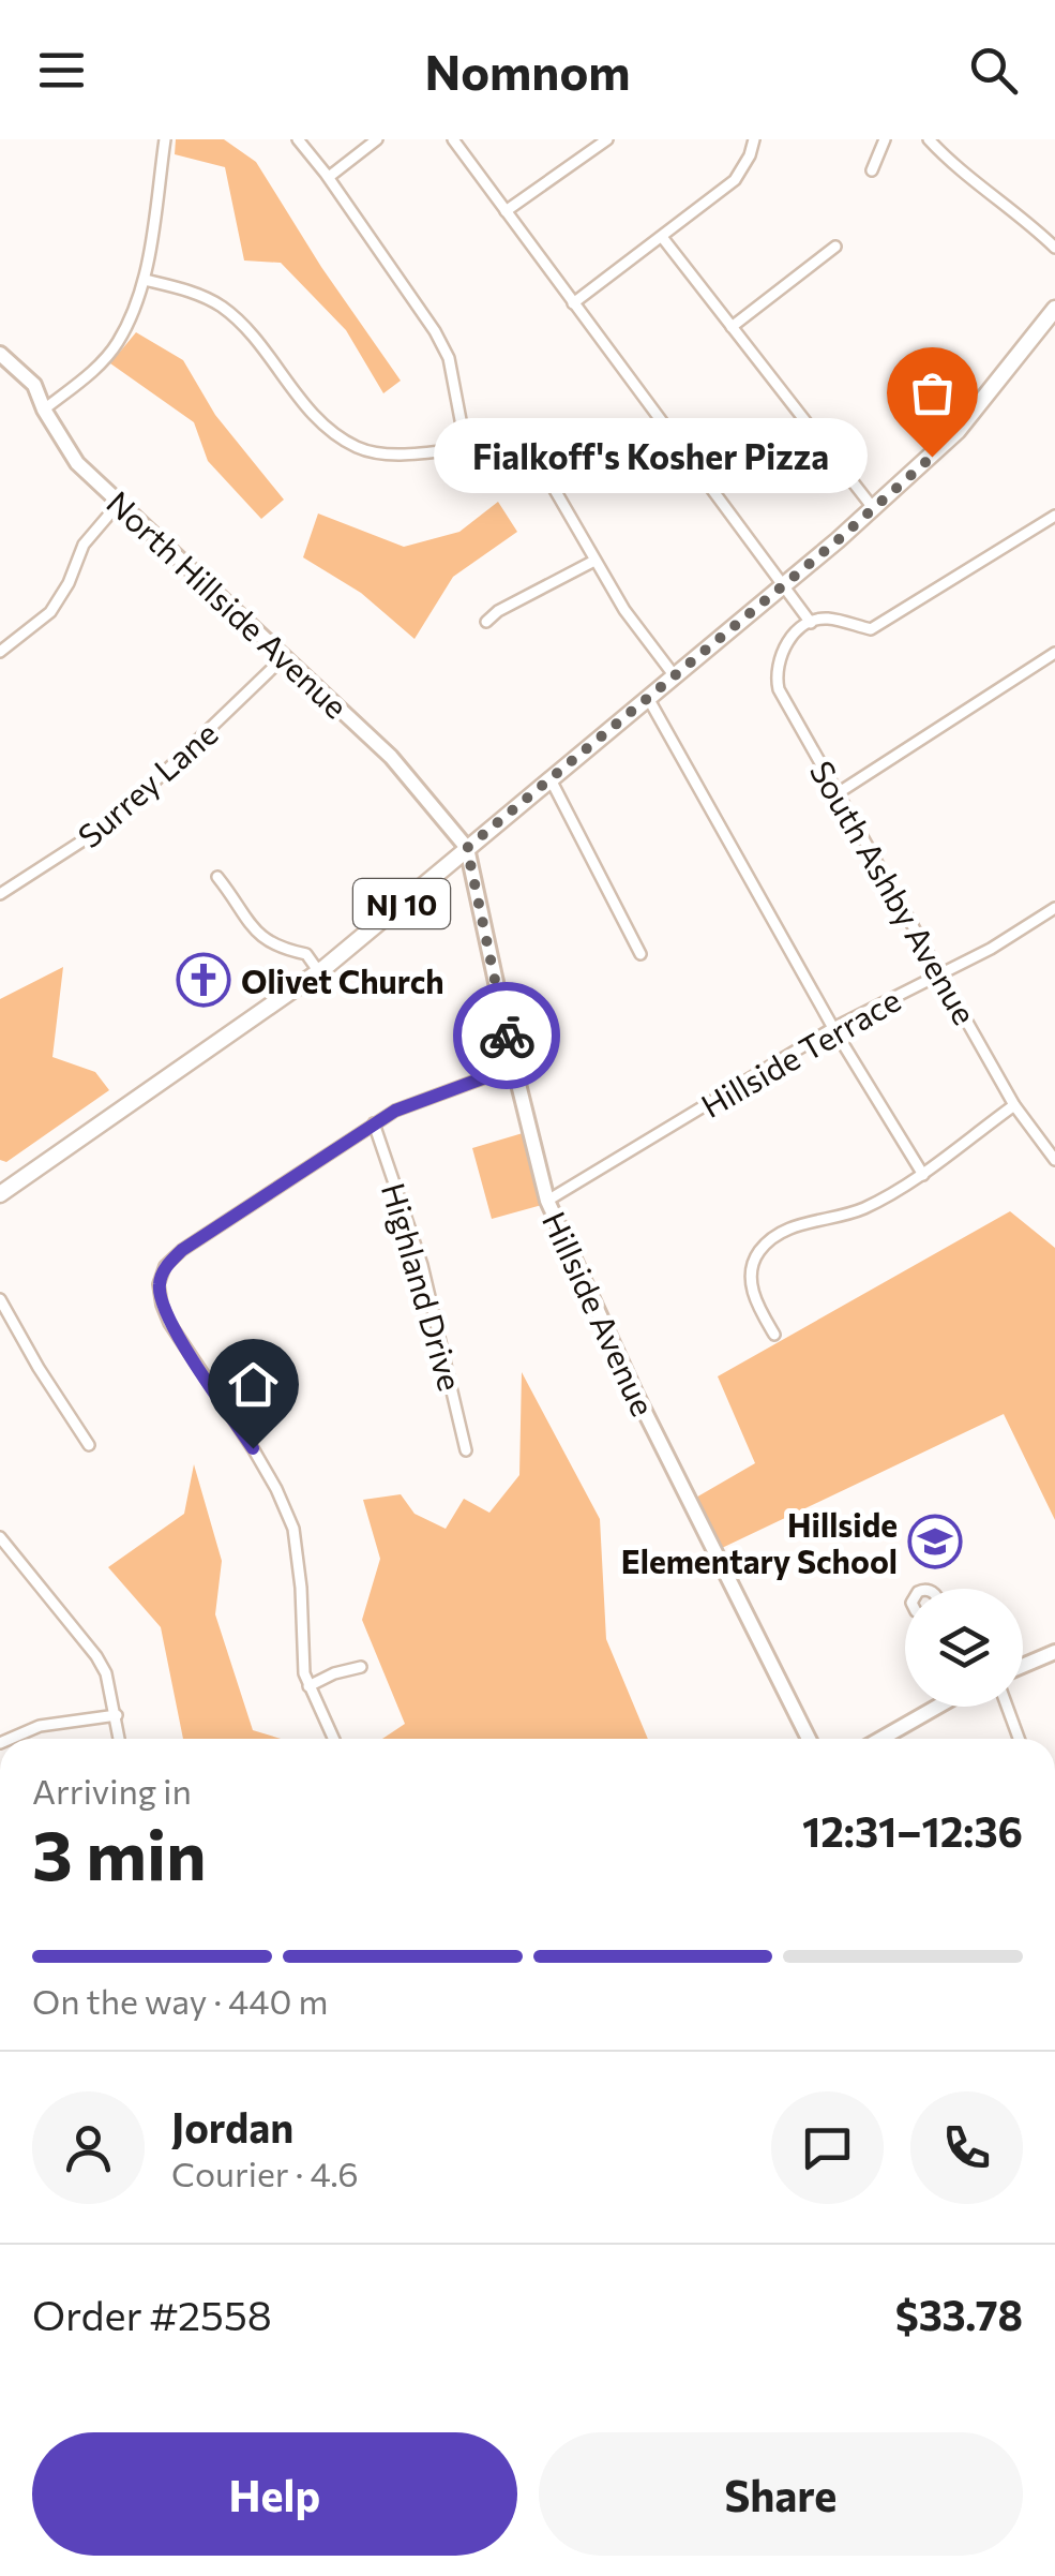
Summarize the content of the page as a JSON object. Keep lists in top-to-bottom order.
{
  "streets": {
    "main road": ["NJ 10"],
    "street": [
      "North Hillside Avenue",
      "Surrey Lane",
      "South Ashby Avenue",
      "Hillside Terrace",
      "Highland Drive",
      "Hillside Avenue"
    ]
  },
  "crossings": [
    ["North Hillside Avenue", "Surrey Lane"],
    ["North Hillside Avenue", "NJ 10"],
    ["North Hillside Avenue", "Hillside Avenue"],
    ["South Ashby Avenue", "Hillside Terrace"],
    ["NJ 10", "Hillside Avenue"],
    ["Hillside Terrace", "Hillside Avenue"]
  ],
  "places": {
    "other": ["Fialkoff's Kosher Pizza"],
    "church": ["Olivet Church"],
    "school or university": ["Hillside Elementary School"]
  },
  "page": {
    "header": "Nomnom",
    "bubble": "Fialkoff's Kosher Pizza",
    "heading": ["3 min", "Arriving in", "12:31–12:36"],
    "panel": [
      "Jordan",
      "Courier · 4.6",
      "Order #2558",
      "$33.78"
    ],
    "bar": "On the way · 440 m",
    "buttons": ["Help", "Share"]
  }
}
